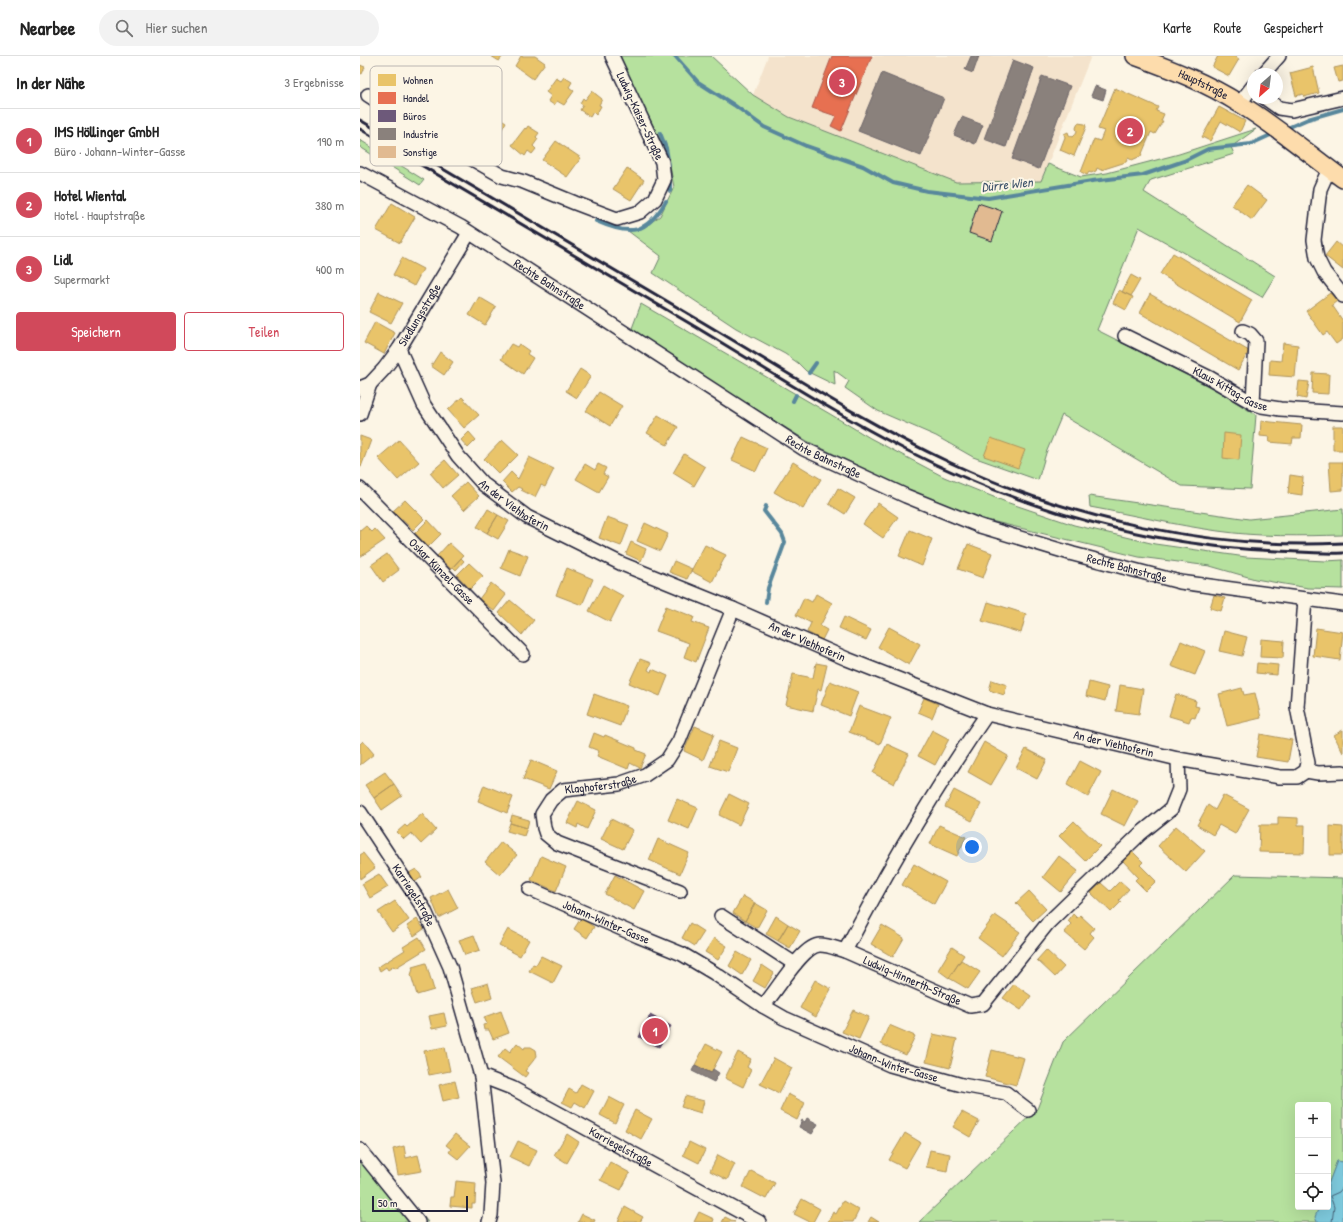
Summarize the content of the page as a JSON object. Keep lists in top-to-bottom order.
{
  "streets": {
    "main road": ["Hauptstraße"],
    "street": [
      "Ludwig-Kaiser-Straße",
      "Rechte Bahnstraße",
      "Siedlungsstraße",
      "Klaus Kittag-Gasse",
      "An der Viehhoferin",
      "Oskar Künzel-Gasse",
      "Klaghoferstraße",
      "Karriegelstraße",
      "Johann-Winter-Gasse",
      "Ludwig-Hinnerth-Straße"
    ]
  },
  "crossings": [
    ["Rechte Bahnstraße", "Siedlungsstraße"],
    ["Siedlungsstraße", "An der Viehhoferin"],
    ["An der Viehhoferin", "Klaghoferstraße"],
    ["An der Viehhoferin", "Ludwig-Hinnerth-Straße"]
  ],
  "water": ["Dürre Wien"],
  "legend": [
    "Wohnen",
    "Handel",
    "Büros",
    "Industrie",
    "Sonstige"
  ],
  "scale_bar": "50 m",
  "north": "bottom left",
  "page": {
    "header": "Nearbee",
    "search": "Hier suchen",
    "nav": ["Karte", "Route", "Gespeichert"],
    "heading": ["In der Nähe", "3 Ergebnisse"],
    "pins": ["3", "2", "1"],
    "list": [
      {
        "mark": "1",
        "name": "IMS Höllinger GmbH",
        "note": "Büro · Johann-Winter-Gasse",
        "value": "190 m"
      },
      {
        "mark": "2",
        "name": "Hotel Wiental",
        "note": "Hotel · Hauptstraße",
        "value": "380 m"
      },
      {
        "mark": "3",
        "name": "Lidl",
        "note": "Supermarkt",
        "value": "400 m"
      }
    ],
    "buttons": ["Speichern", "Teilen"],
    "map_buttons": ["+", "−"],
    "scale": "50 m"
  }
}
